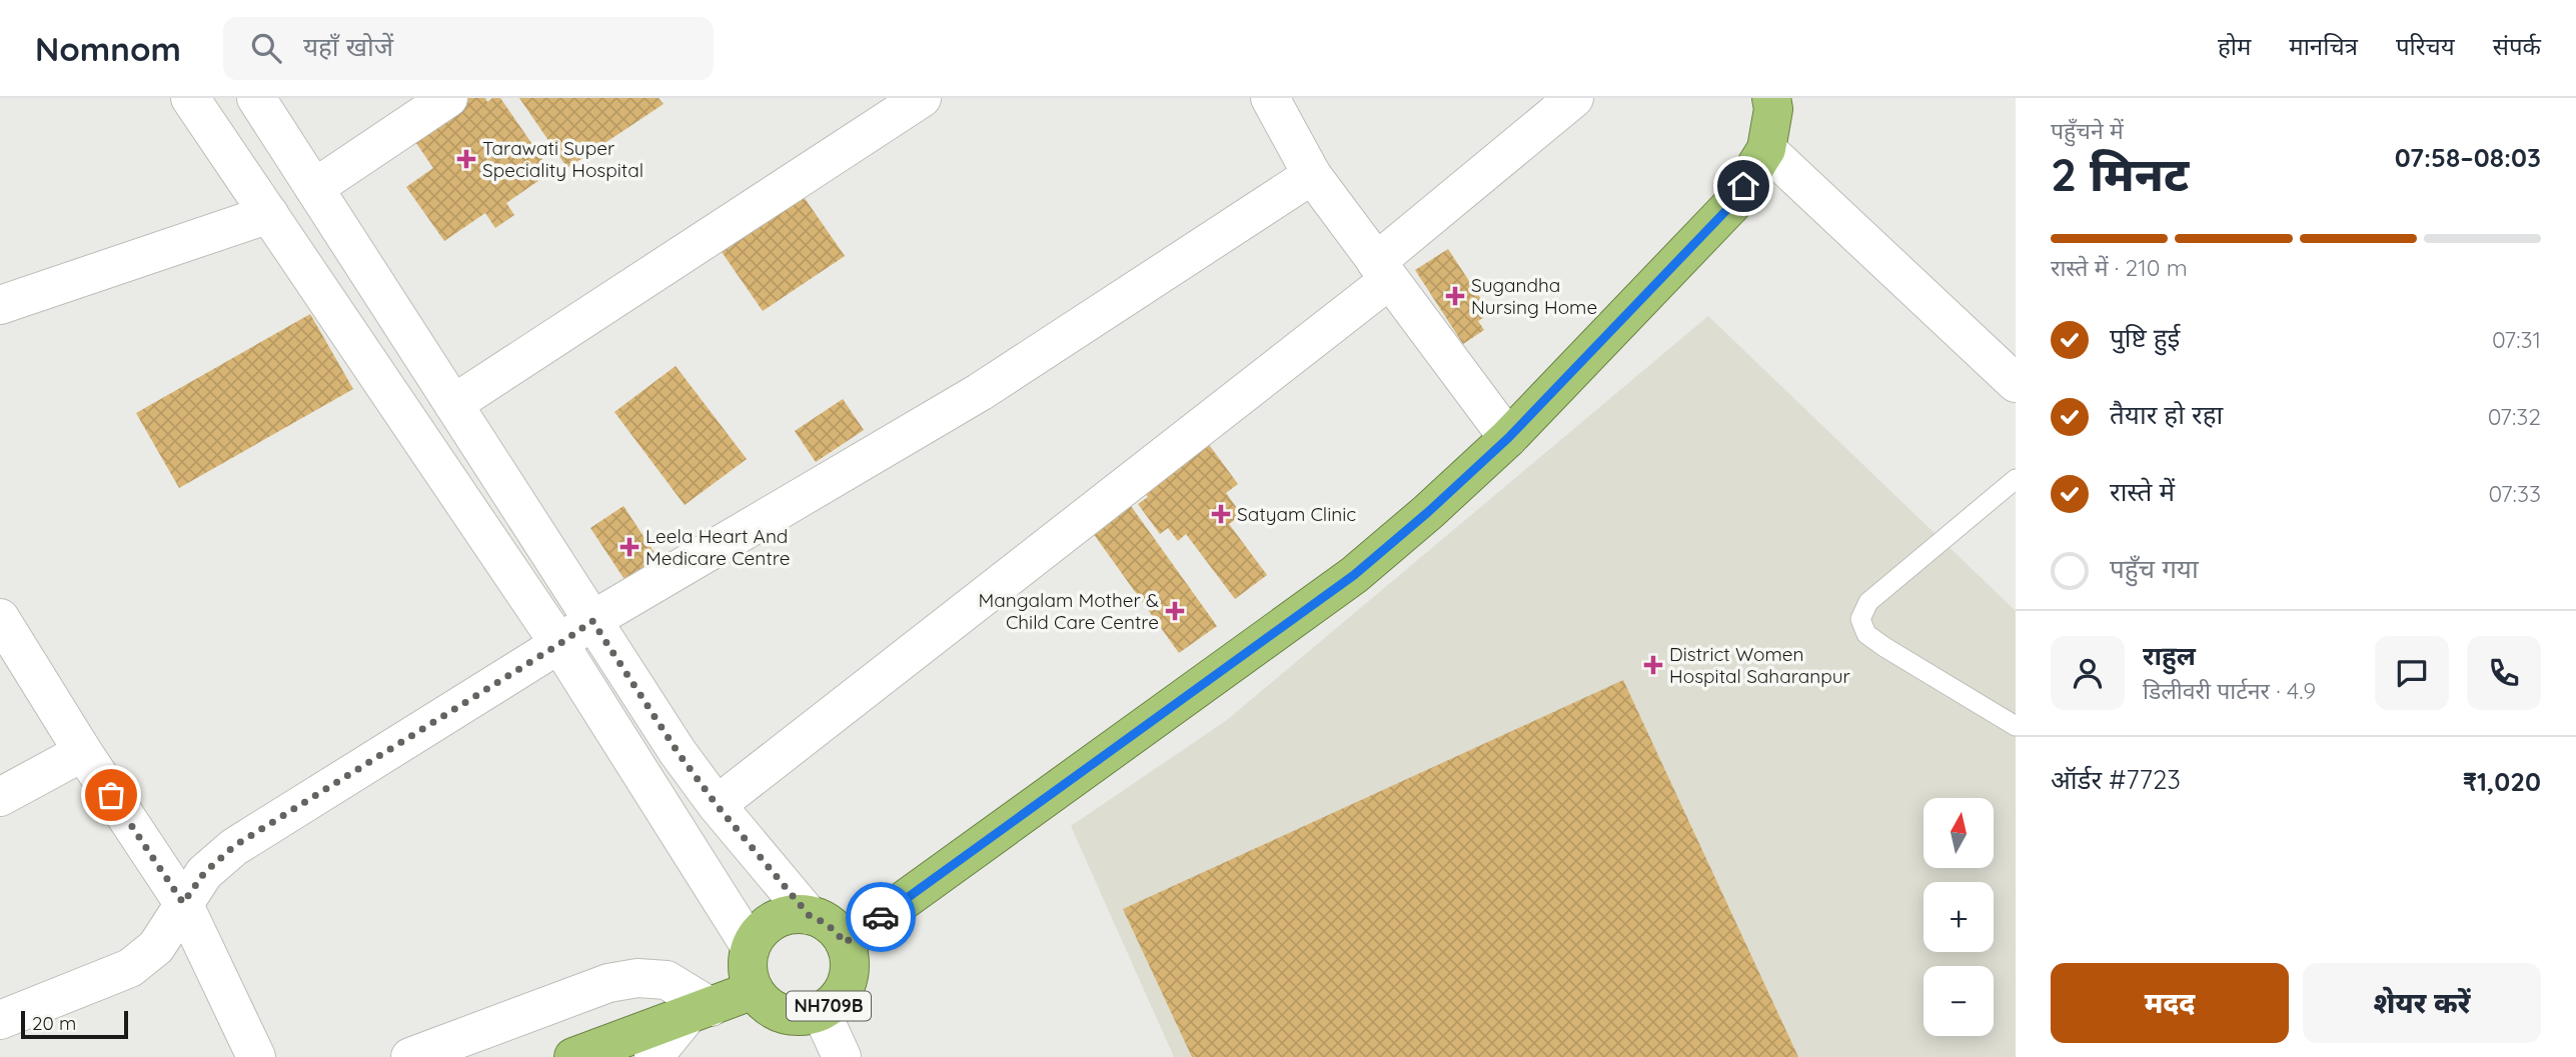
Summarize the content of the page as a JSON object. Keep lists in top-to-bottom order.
{
  "streets": {
    "highway": ["NH709B"]
  },
  "places": {
    "health": [
      "Tarawati Super Speciality Hospital",
      "Sugandha Nursing Home",
      "Satyam Clinic",
      "Leela Heart And Medicare Centre",
      "Mangalam Mother & Child Care Centre",
      "District Women Hospital Saharanpur"
    ]
  },
  "scale_bar": "20 m",
  "north": "top",
  "page": {
    "header": "Nomnom",
    "search": "यहाँ खोजें",
    "nav": [
      "होम",
      "मानचित्र",
      "परिचय",
      "संपर्क"
    ],
    "heading": ["2 मिनट", "पहुँचने में", "07:58–08:03"],
    "panel": [
      "राहुल",
      "डिलीवरी पार्टनर · 4.9",
      "ऑर्डर #7723",
      "₹1,020"
    ],
    "bar": "रास्ते में · 210 m",
    "list": [
      ["पुष्टि हुई", "07:31"],
      ["तैयार हो रहा", "07:32"],
      ["रास्ते में", "07:33"],
      "पहुँच गया"
    ],
    "map_buttons": ["+", "−"],
    "buttons": ["मदद", "शेयर करें"],
    "scale": "20 m"
  }
}
